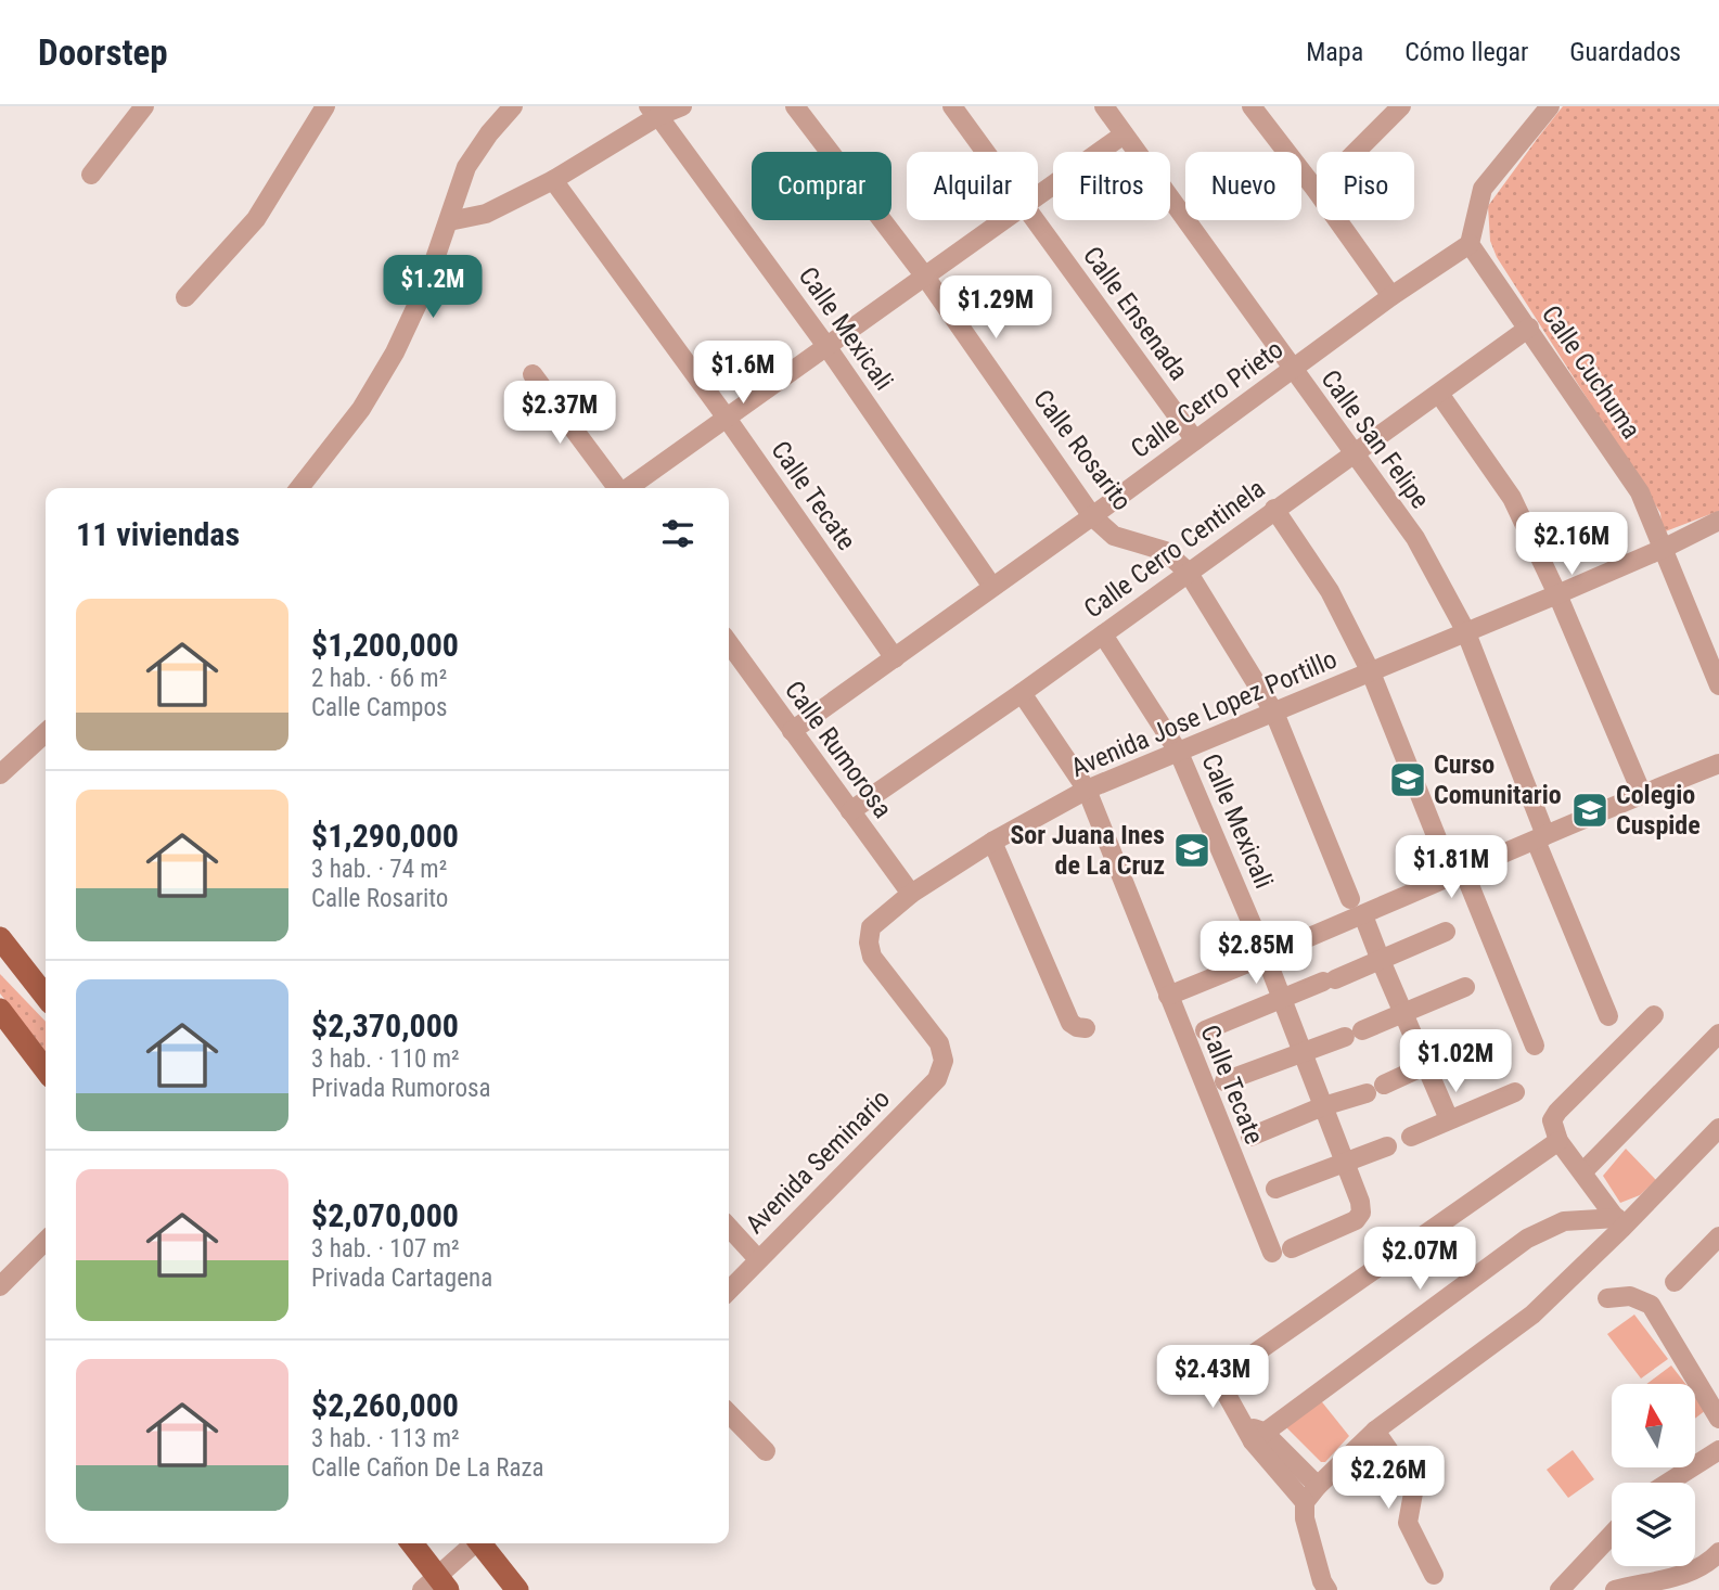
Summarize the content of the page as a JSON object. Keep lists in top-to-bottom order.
{
  "streets": {
    "street": [
      "Calle Ensenada",
      "Calle Mexicali",
      "Calle Cuchuma",
      "Calle Cerro Prieto",
      "Calle San Felipe",
      "Calle Rosarito",
      "Calle Tecate",
      "Calle Cerro Centinela",
      "Avenida Jose Lopez Portillo",
      "Calle Rumorosa",
      "Avenida Seminario"
    ]
  },
  "crossings": [
    ["Calle Ensenada", "Calle Cerro Prieto"],
    ["Calle Mexicali", "Calle Cerro Prieto"],
    ["Calle Mexicali", "Calle Tecate"],
    ["Calle Mexicali", "Calle Cerro Centinela"],
    ["Calle Mexicali", "Avenida Jose Lopez Portillo"],
    ["Calle Cuchuma", "Calle Cerro Prieto"],
    ["Calle Cuchuma", "Calle Cerro Centinela"],
    ["Calle Cuchuma", "Avenida Jose Lopez Portillo"],
    ["Calle Cerro Prieto", "Calle San Felipe"],
    ["Calle Cerro Prieto", "Calle Rosarito"],
    ["Calle Cerro Prieto", "Calle Tecate"],
    ["Calle Cerro Prieto", "Calle Rumorosa"],
    ["Calle San Felipe", "Calle Cerro Centinela"],
    ["Calle San Felipe", "Avenida Jose Lopez Portillo"],
    ["Calle Rosarito", "Calle Cerro Centinela"],
    ["Calle Rosarito", "Avenida Jose Lopez Portillo"],
    ["Calle Tecate", "Calle Cerro Centinela"],
    ["Calle Tecate", "Avenida Jose Lopez Portillo"],
    ["Calle Cerro Centinela", "Calle Rumorosa"],
    ["Avenida Jose Lopez Portillo", "Calle Rumorosa"],
    ["Avenida Jose Lopez Portillo", "Avenida Seminario"]
  ],
  "places": {
    "school or university": ["Curso Comunitario", "Colegio Cuspide", "Sor Juana Ines de La Cruz"]
  },
  "north": "top",
  "page": {
    "header": "Doorstep",
    "nav": ["Mapa", "Cómo llegar", "Guardados"],
    "chip": [
      "Comprar",
      "Alquilar",
      "Filtros",
      "Nuevo",
      "Piso"
    ],
    "price": [
      "$1.2M",
      "$1.29M",
      "$1.6M",
      "$2.37M",
      "$2.16M",
      "$1.81M",
      "$2.85M",
      "$1.02M",
      "$2.07M",
      "$2.43M",
      "$2.26M"
    ],
    "heading": "11 viviendas",
    "list": [
      {
        "name": "$1,200,000",
        "note": "2 hab. · 66 m² · Calle Campos"
      },
      {
        "name": "$1,290,000",
        "note": "3 hab. · 74 m² · Calle Rosarito"
      },
      {
        "name": "$2,370,000",
        "note": "3 hab. · 110 m² · Privada Rumorosa"
      },
      {
        "name": "$2,070,000",
        "note": "3 hab. · 107 m² · Privada Cartagena"
      },
      {
        "name": "$2,260,000",
        "note": "3 hab. · 113 m² · Calle Cañon De La Raza"
      }
    ]
  }
}
